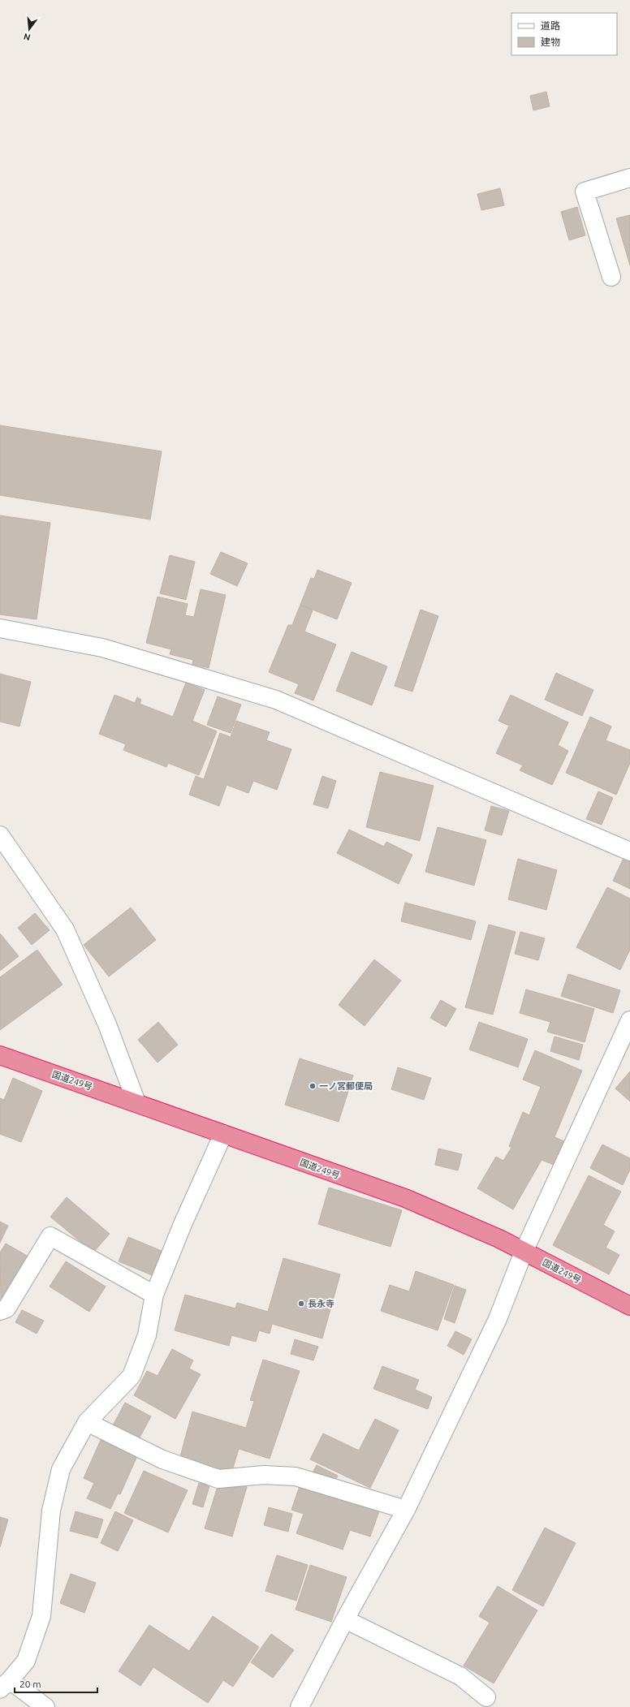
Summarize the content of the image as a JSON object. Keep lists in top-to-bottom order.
{
  "streets": {
    "highway": ["国道249号"]
  },
  "places": ["一ノ宮郵便局", "長永寺"],
  "legend": ["道路", "建物"],
  "scale_bar": "20 m",
  "north": "bottom"
}
